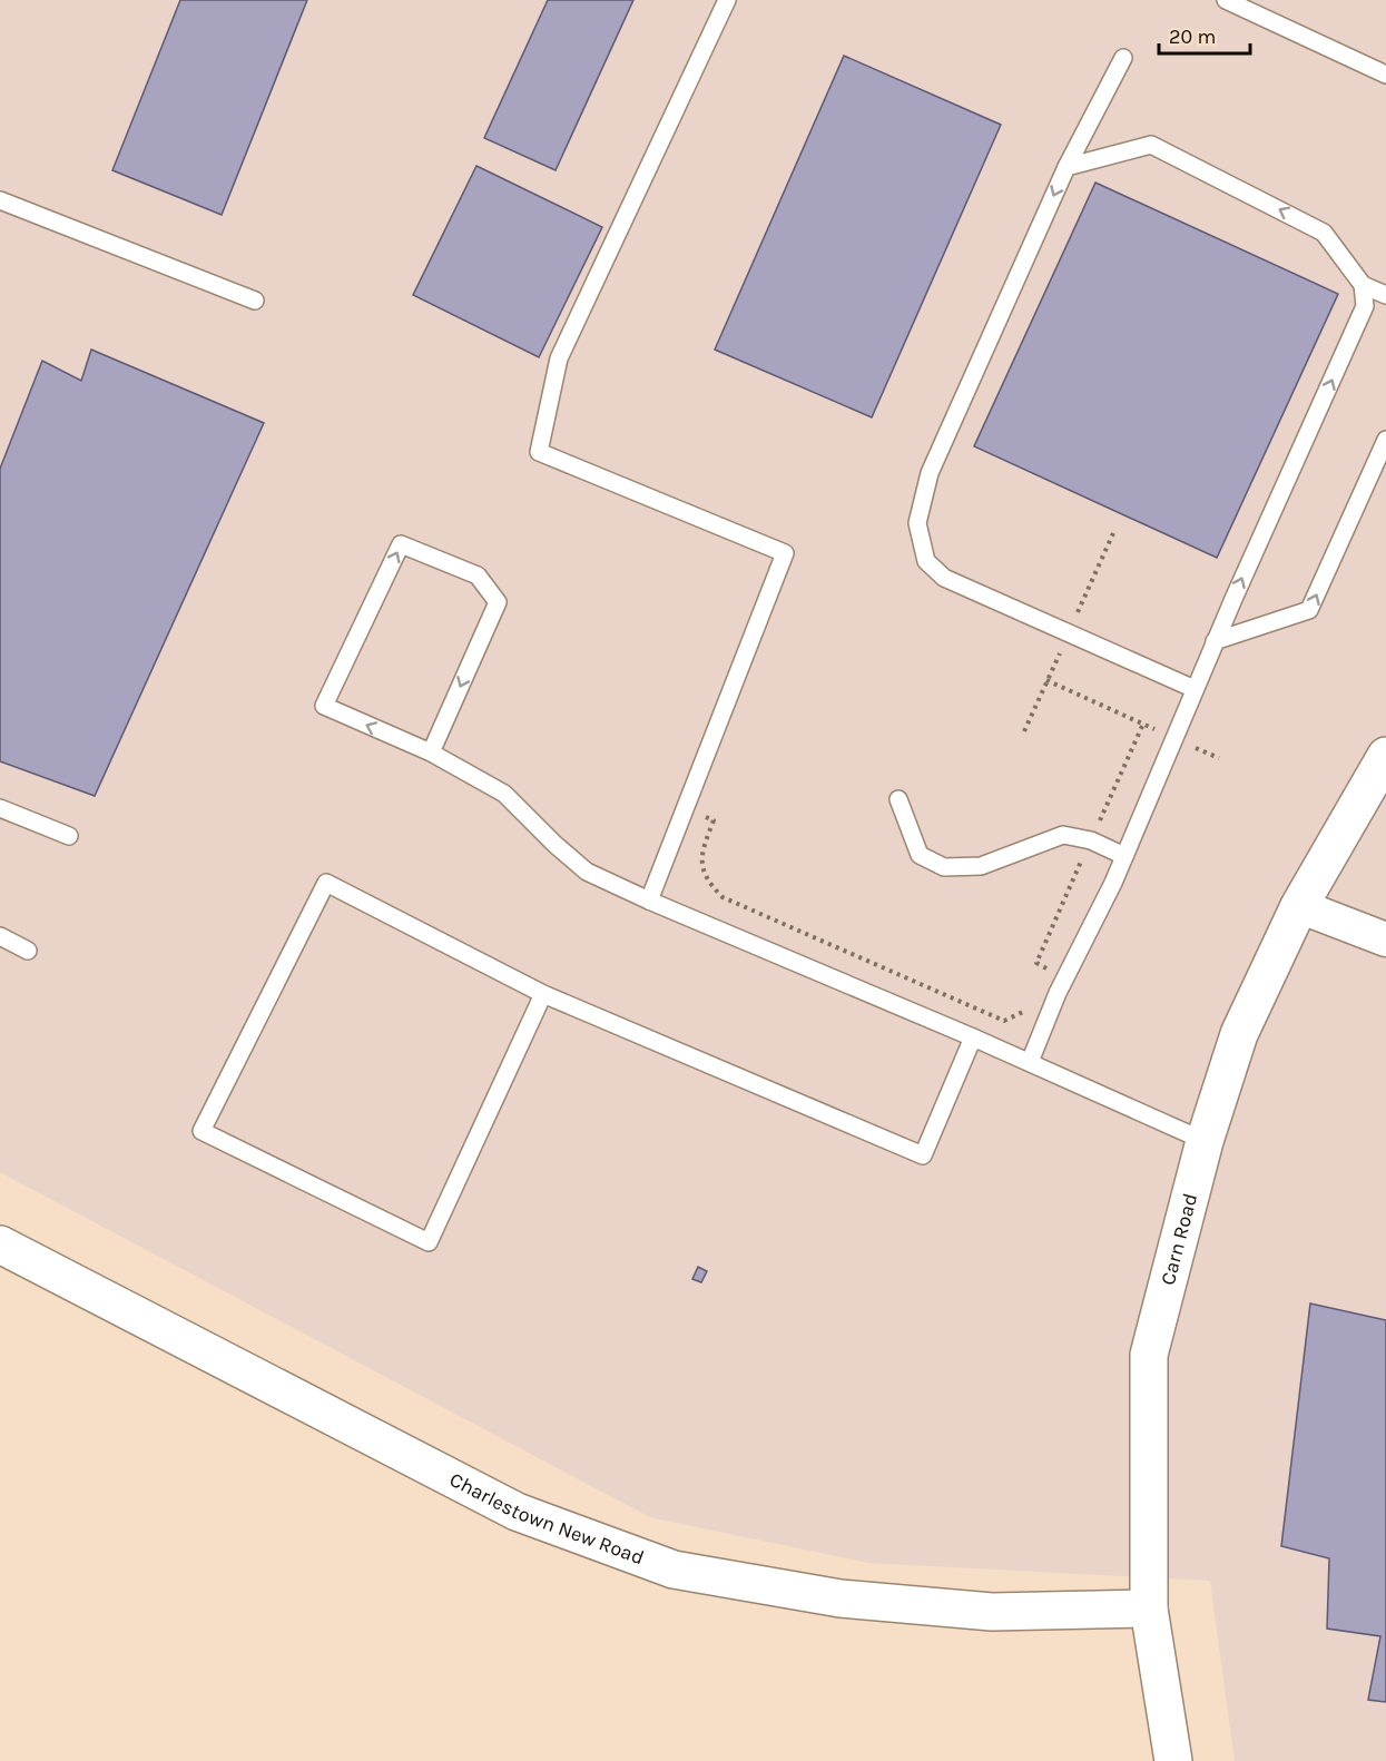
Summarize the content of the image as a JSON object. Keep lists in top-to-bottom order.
{
  "streets": {
    "main road": ["Carn Road", "Charlestown New Road"]
  },
  "crossings": [
    ["Carn Road", "Charlestown New Road"]
  ],
  "scale_bar": "20 m"
}
